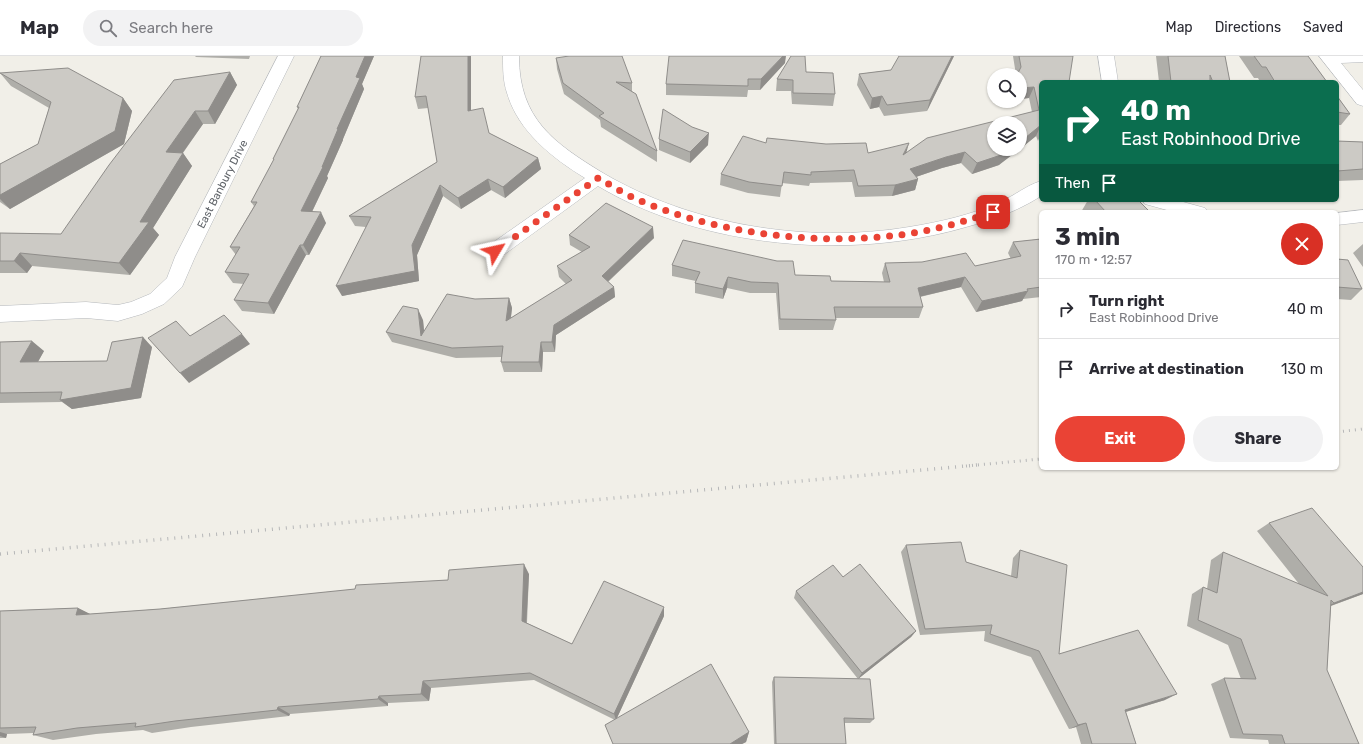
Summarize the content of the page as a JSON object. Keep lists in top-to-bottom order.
{
  "streets": {
    "street": ["East Banbury Drive"]
  },
  "page": {
    "header": "Map",
    "search": "Search here",
    "nav": ["Map", "Directions", "Saved"],
    "turn": ["40 m", "East Robinhood Drive"],
    "then": "Then",
    "heading": ["3 min", "170 m · 12:57"],
    "list": [
      {
        "name": "Turn right",
        "note": "East Robinhood Drive",
        "value": "40 m"
      },
      {
        "name": "Arrive at destination",
        "value": "130 m"
      }
    ],
    "buttons": ["Exit", "Share"]
  }
}
